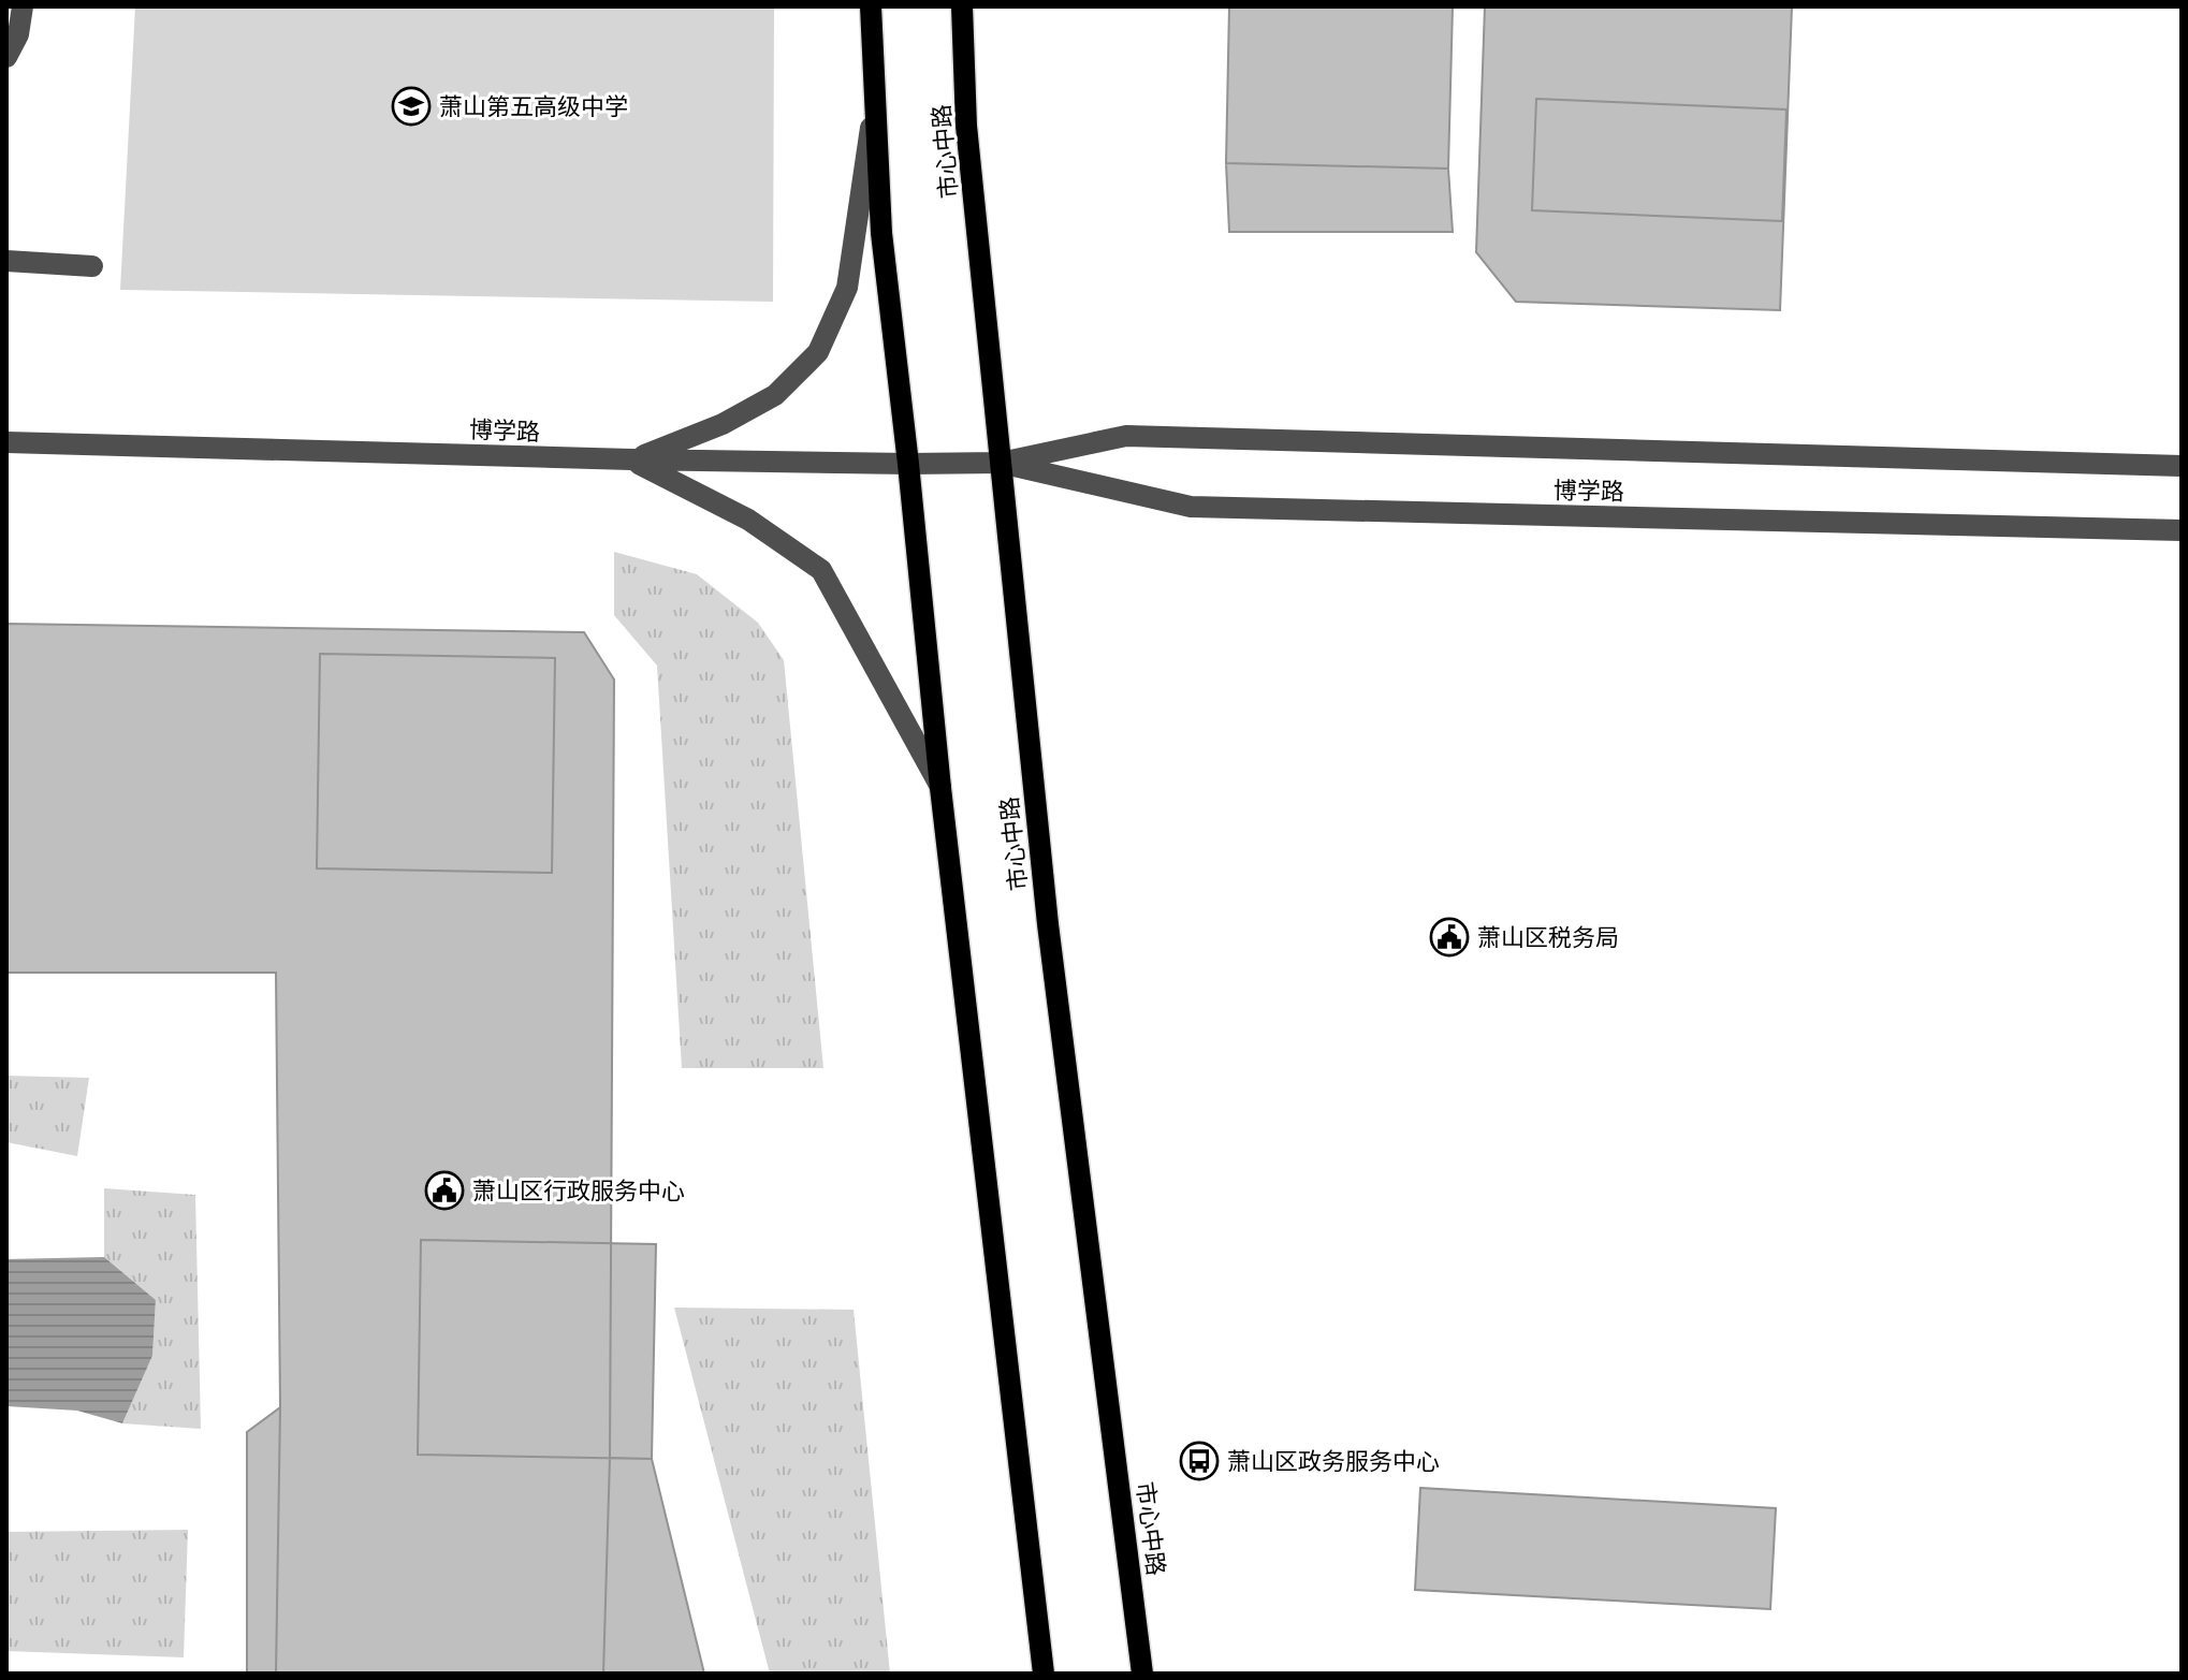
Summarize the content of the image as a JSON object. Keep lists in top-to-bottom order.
{
  "streets": {
    "main road": ["市心中路"],
    "street": ["博学路"]
  },
  "crossings": [
    ["市心中路", "博学路"]
  ],
  "places": {
    "school or university": ["萧山第五高级中学"],
    "public building": ["萧山区税务局", "萧山区行政服务中心"],
    "bus stop": ["萧山区政务服务中心"]
  }
}
